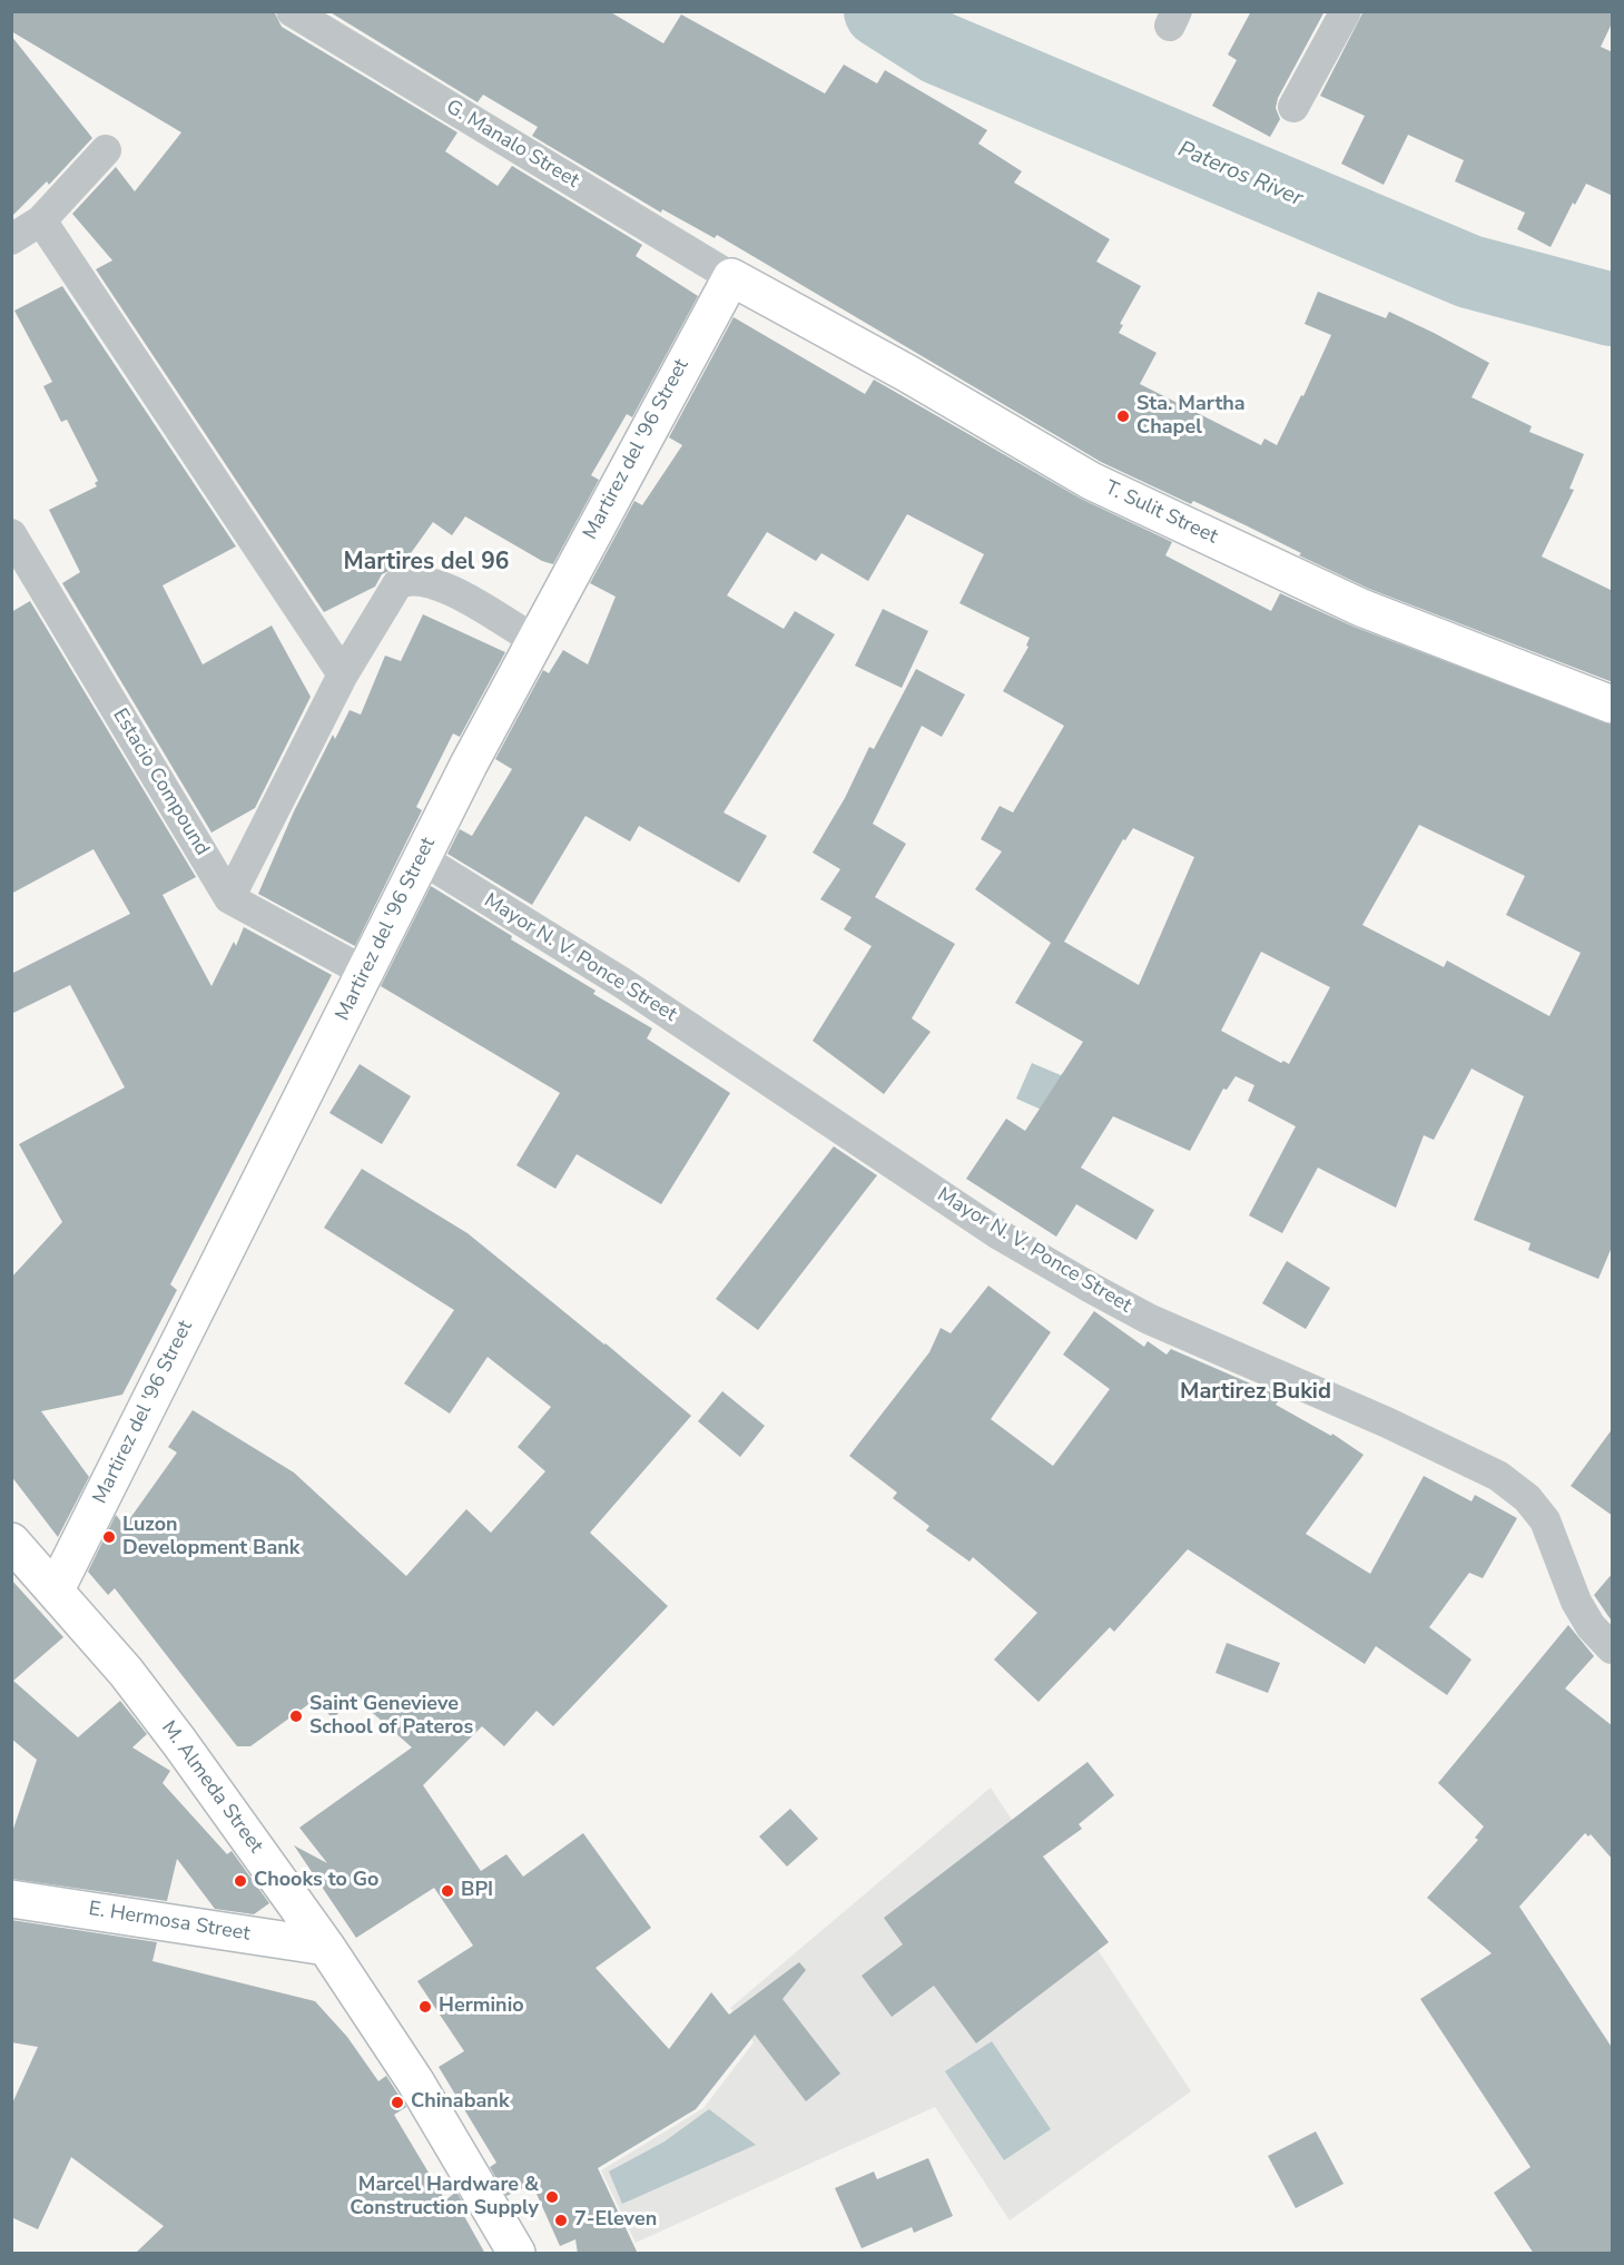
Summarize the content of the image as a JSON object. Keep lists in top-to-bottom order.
{
  "streets": {
    "street": [
      "G. Manalo Street",
      "Martirez del '96 Street",
      "T. Sulit Street",
      "Estacio Compound",
      "Mayor N. V. Ponce Street",
      "M. Almeda Street",
      "E. Hermosa Street"
    ]
  },
  "crossings": [
    ["G. Manalo Street", "Martirez del '96 Street"],
    ["G. Manalo Street", "T. Sulit Street"],
    ["Martirez del '96 Street", "T. Sulit Street"],
    ["Martirez del '96 Street", "Mayor N. V. Ponce Street"],
    ["Martirez del '96 Street", "M. Almeda Street"],
    ["M. Almeda Street", "E. Hermosa Street"]
  ],
  "districts": ["Martires del 96", "Martirez Bukid"],
  "water": ["Pateros River"],
  "places": [
    "Sta. Martha Chapel",
    "Luzon Development Bank",
    "Saint Genevieve School of Pateros",
    "Chooks to Go",
    "BPI",
    "Herminio",
    "Chinabank",
    "Marcel Hardware & Construction Supply",
    "7-Eleven"
  ]
}
